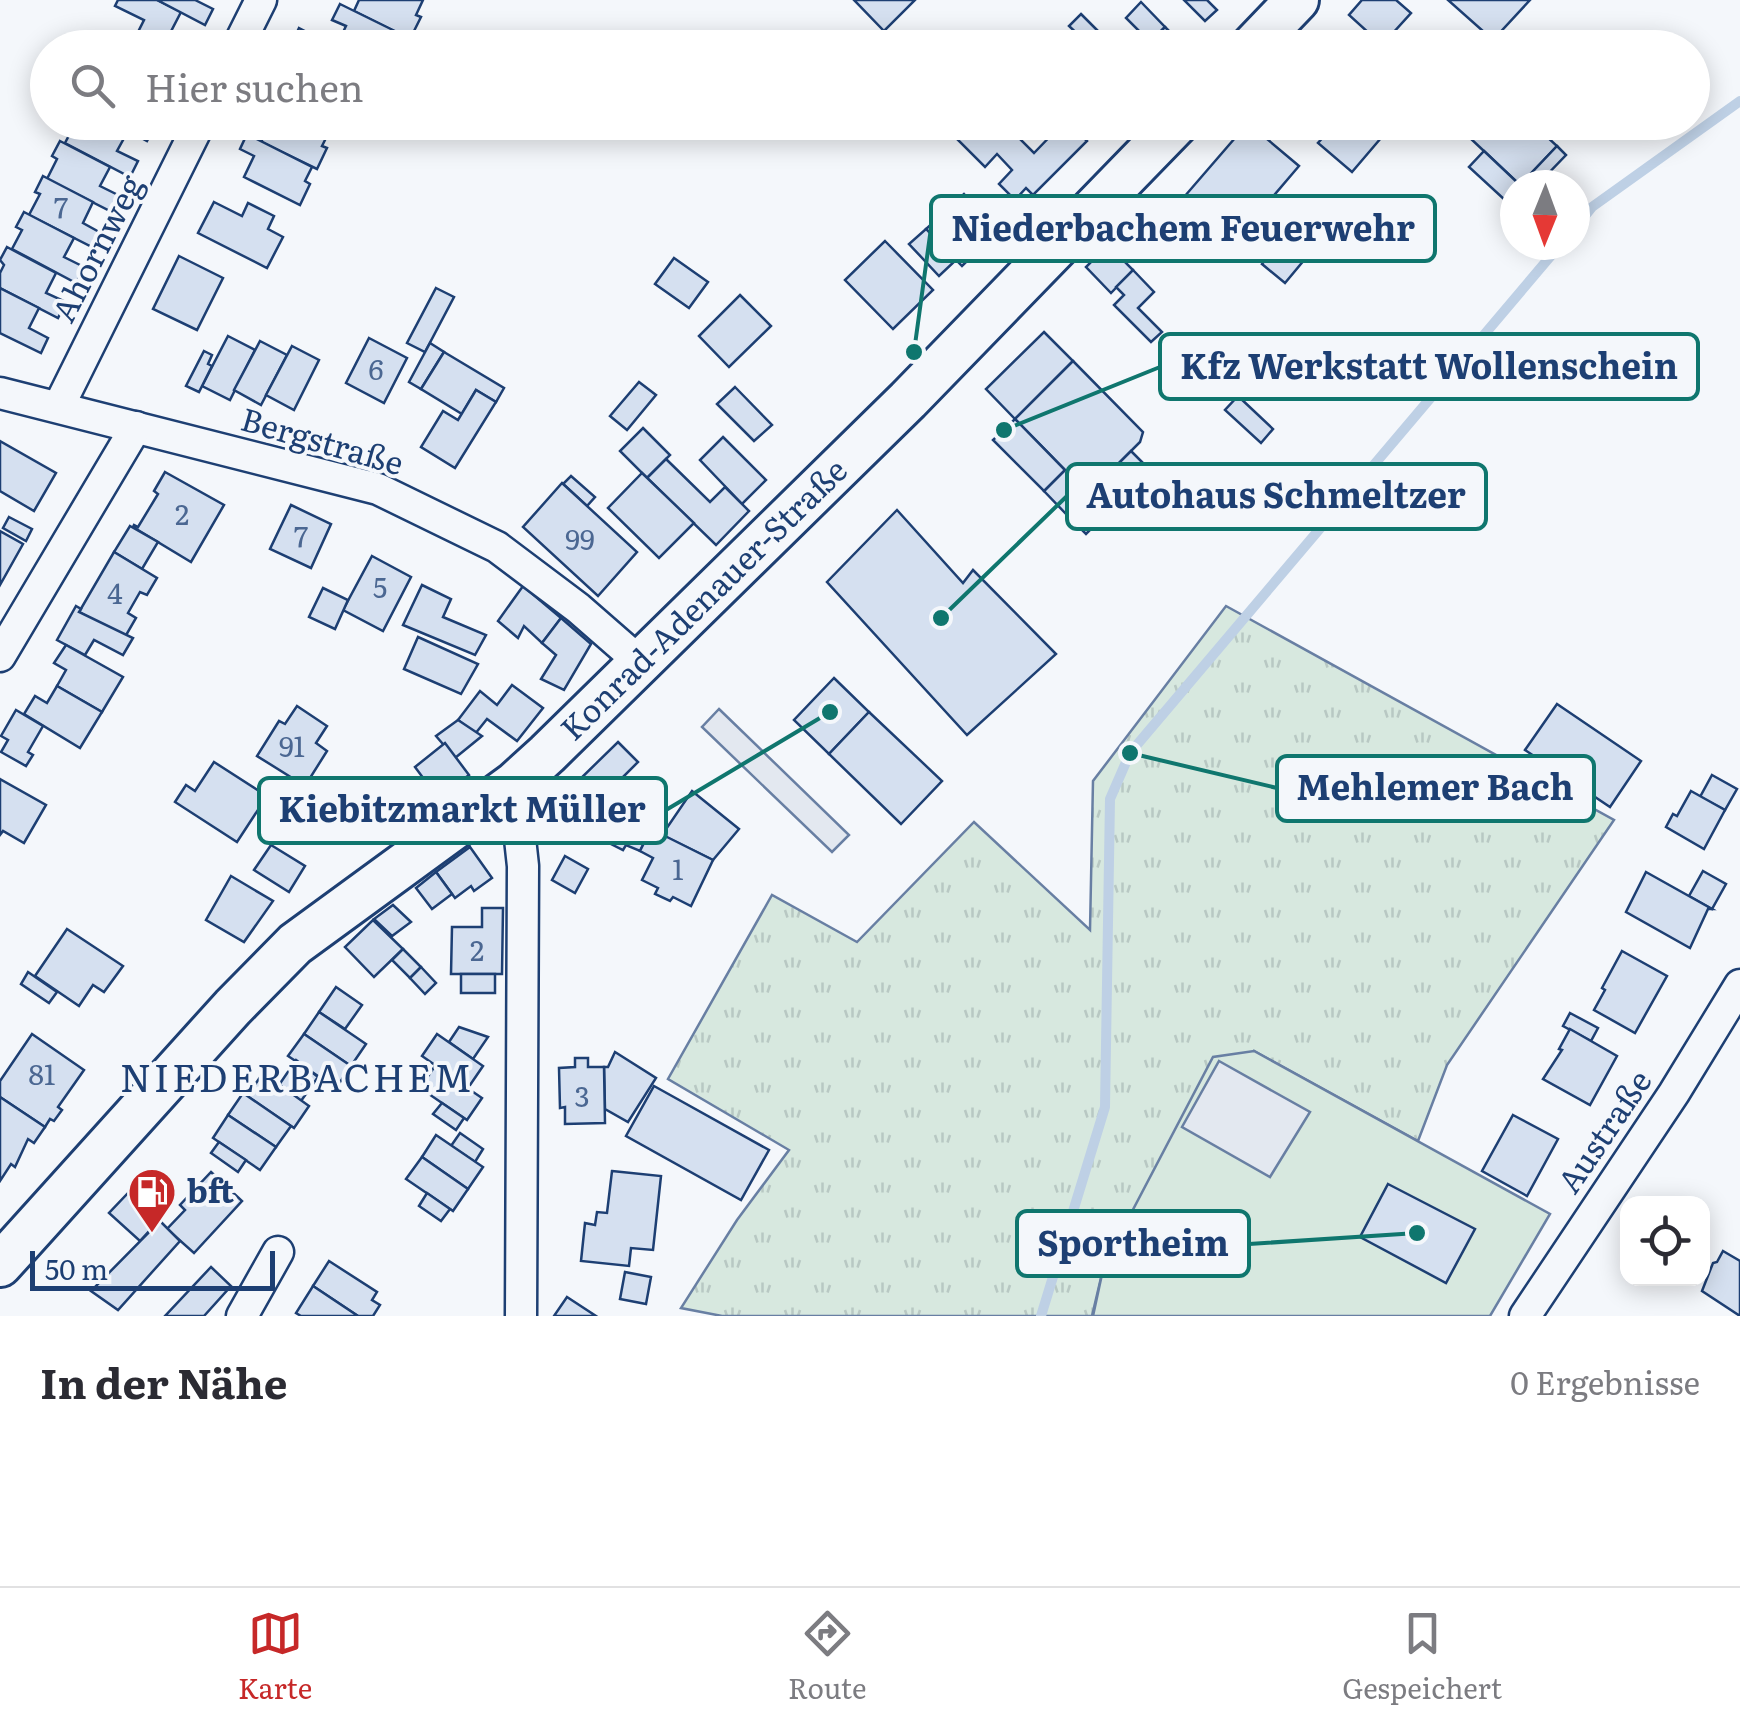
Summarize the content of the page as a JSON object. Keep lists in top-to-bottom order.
{
  "streets": {
    "main road": ["Konrad-Adenauer-Straße"],
    "street": ["Ahornweg", "Bergstraße", "Austraße"]
  },
  "crossings": [
    ["Ahornweg", "Bergstraße"],
    ["Bergstraße", "Konrad-Adenauer-Straße"]
  ],
  "districts": ["NIEDERBACHEM"],
  "places": {
    "other": [
      "Niederbachem Feuerwehr",
      "Kfz Werkstatt Wollenschein",
      "Autohaus Schmeltzer",
      "Kiebitzmarkt Müller",
      "Mehlemer Bach",
      "Sportheim"
    ],
    "fuel station": ["bft"]
  },
  "house_numbers": [
    "7",
    "6",
    "2",
    "7",
    "99",
    "5",
    "4",
    "91",
    "1",
    "2",
    "81",
    "3"
  ],
  "scale_bar": "50 m",
  "north": "bottom",
  "page": {
    "search": "Hier suchen",
    "scale": "50 m",
    "heading": ["In der Nähe", "0 Ergebnisse"],
    "nav": ["Karte", "Route", "Gespeichert"]
  }
}
